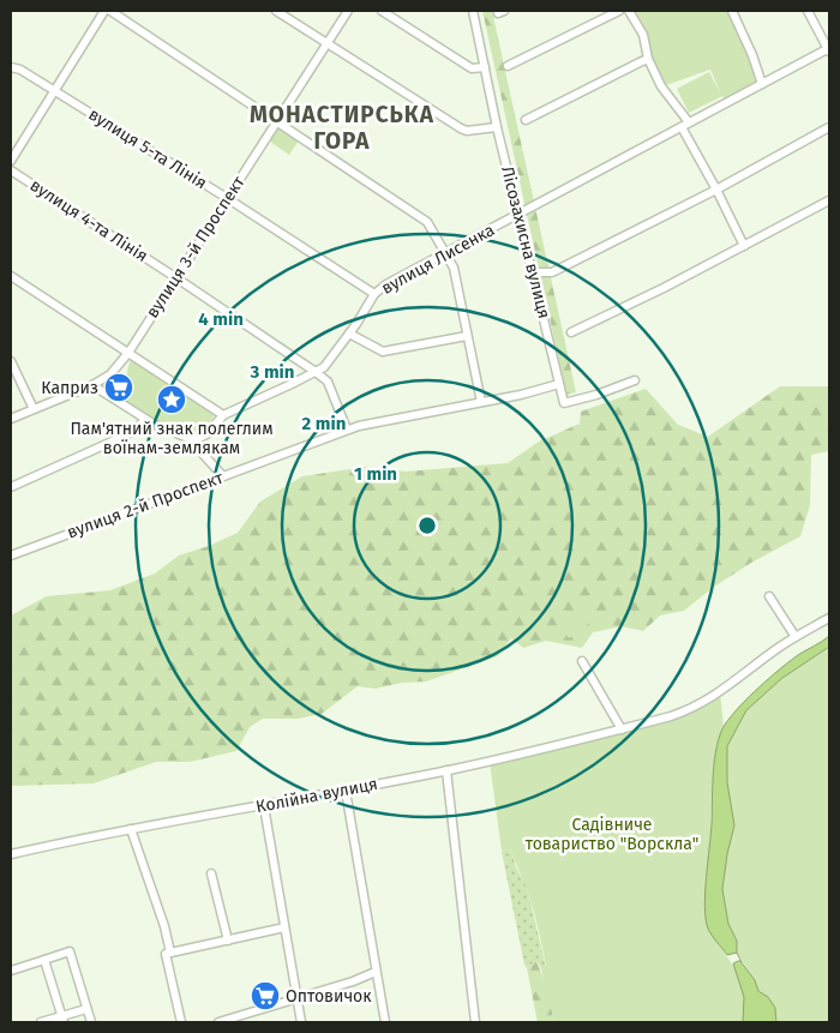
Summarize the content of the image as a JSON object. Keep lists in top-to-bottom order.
{
  "streets": {
    "street": [
      "вулиця 5-та Лінія",
      "вулиця 4-та Лінія",
      "Лісозахисна вулиця",
      "вулиця 3-й Проспект",
      "вулиця Лисенка",
      "вулиця 2-й Проспект",
      "Колійна вулиця"
    ]
  },
  "crossings": [
    ["вулиця 5-та Лінія", "вулиця 3-й Проспект"],
    ["вулиця 5-та Лінія", "вулиця Лисенка"],
    ["вулиця 4-та Лінія", "вулиця 3-й Проспект"],
    ["вулиця 4-та Лінія", "вулиця Лисенка"],
    ["вулиця 4-та Лінія", "вулиця 2-й Проспект"],
    ["Лісозахисна вулиця", "вулиця Лисенка"],
    ["Лісозахисна вулиця", "вулиця 2-й Проспект"]
  ],
  "districts": ["МОНАСТИРСЬКА ГОРА"],
  "parks": ["Садівниче товариство \"Ворскла\""],
  "places": {
    "supermarket": ["Каприз", "Оптовичок"],
    "place": ["Пам'ятний знак полеглим воїнам-землякам"]
  },
  "rings": [
    "4 min",
    "3 min",
    "2 min",
    "1 min"
  ]
}
